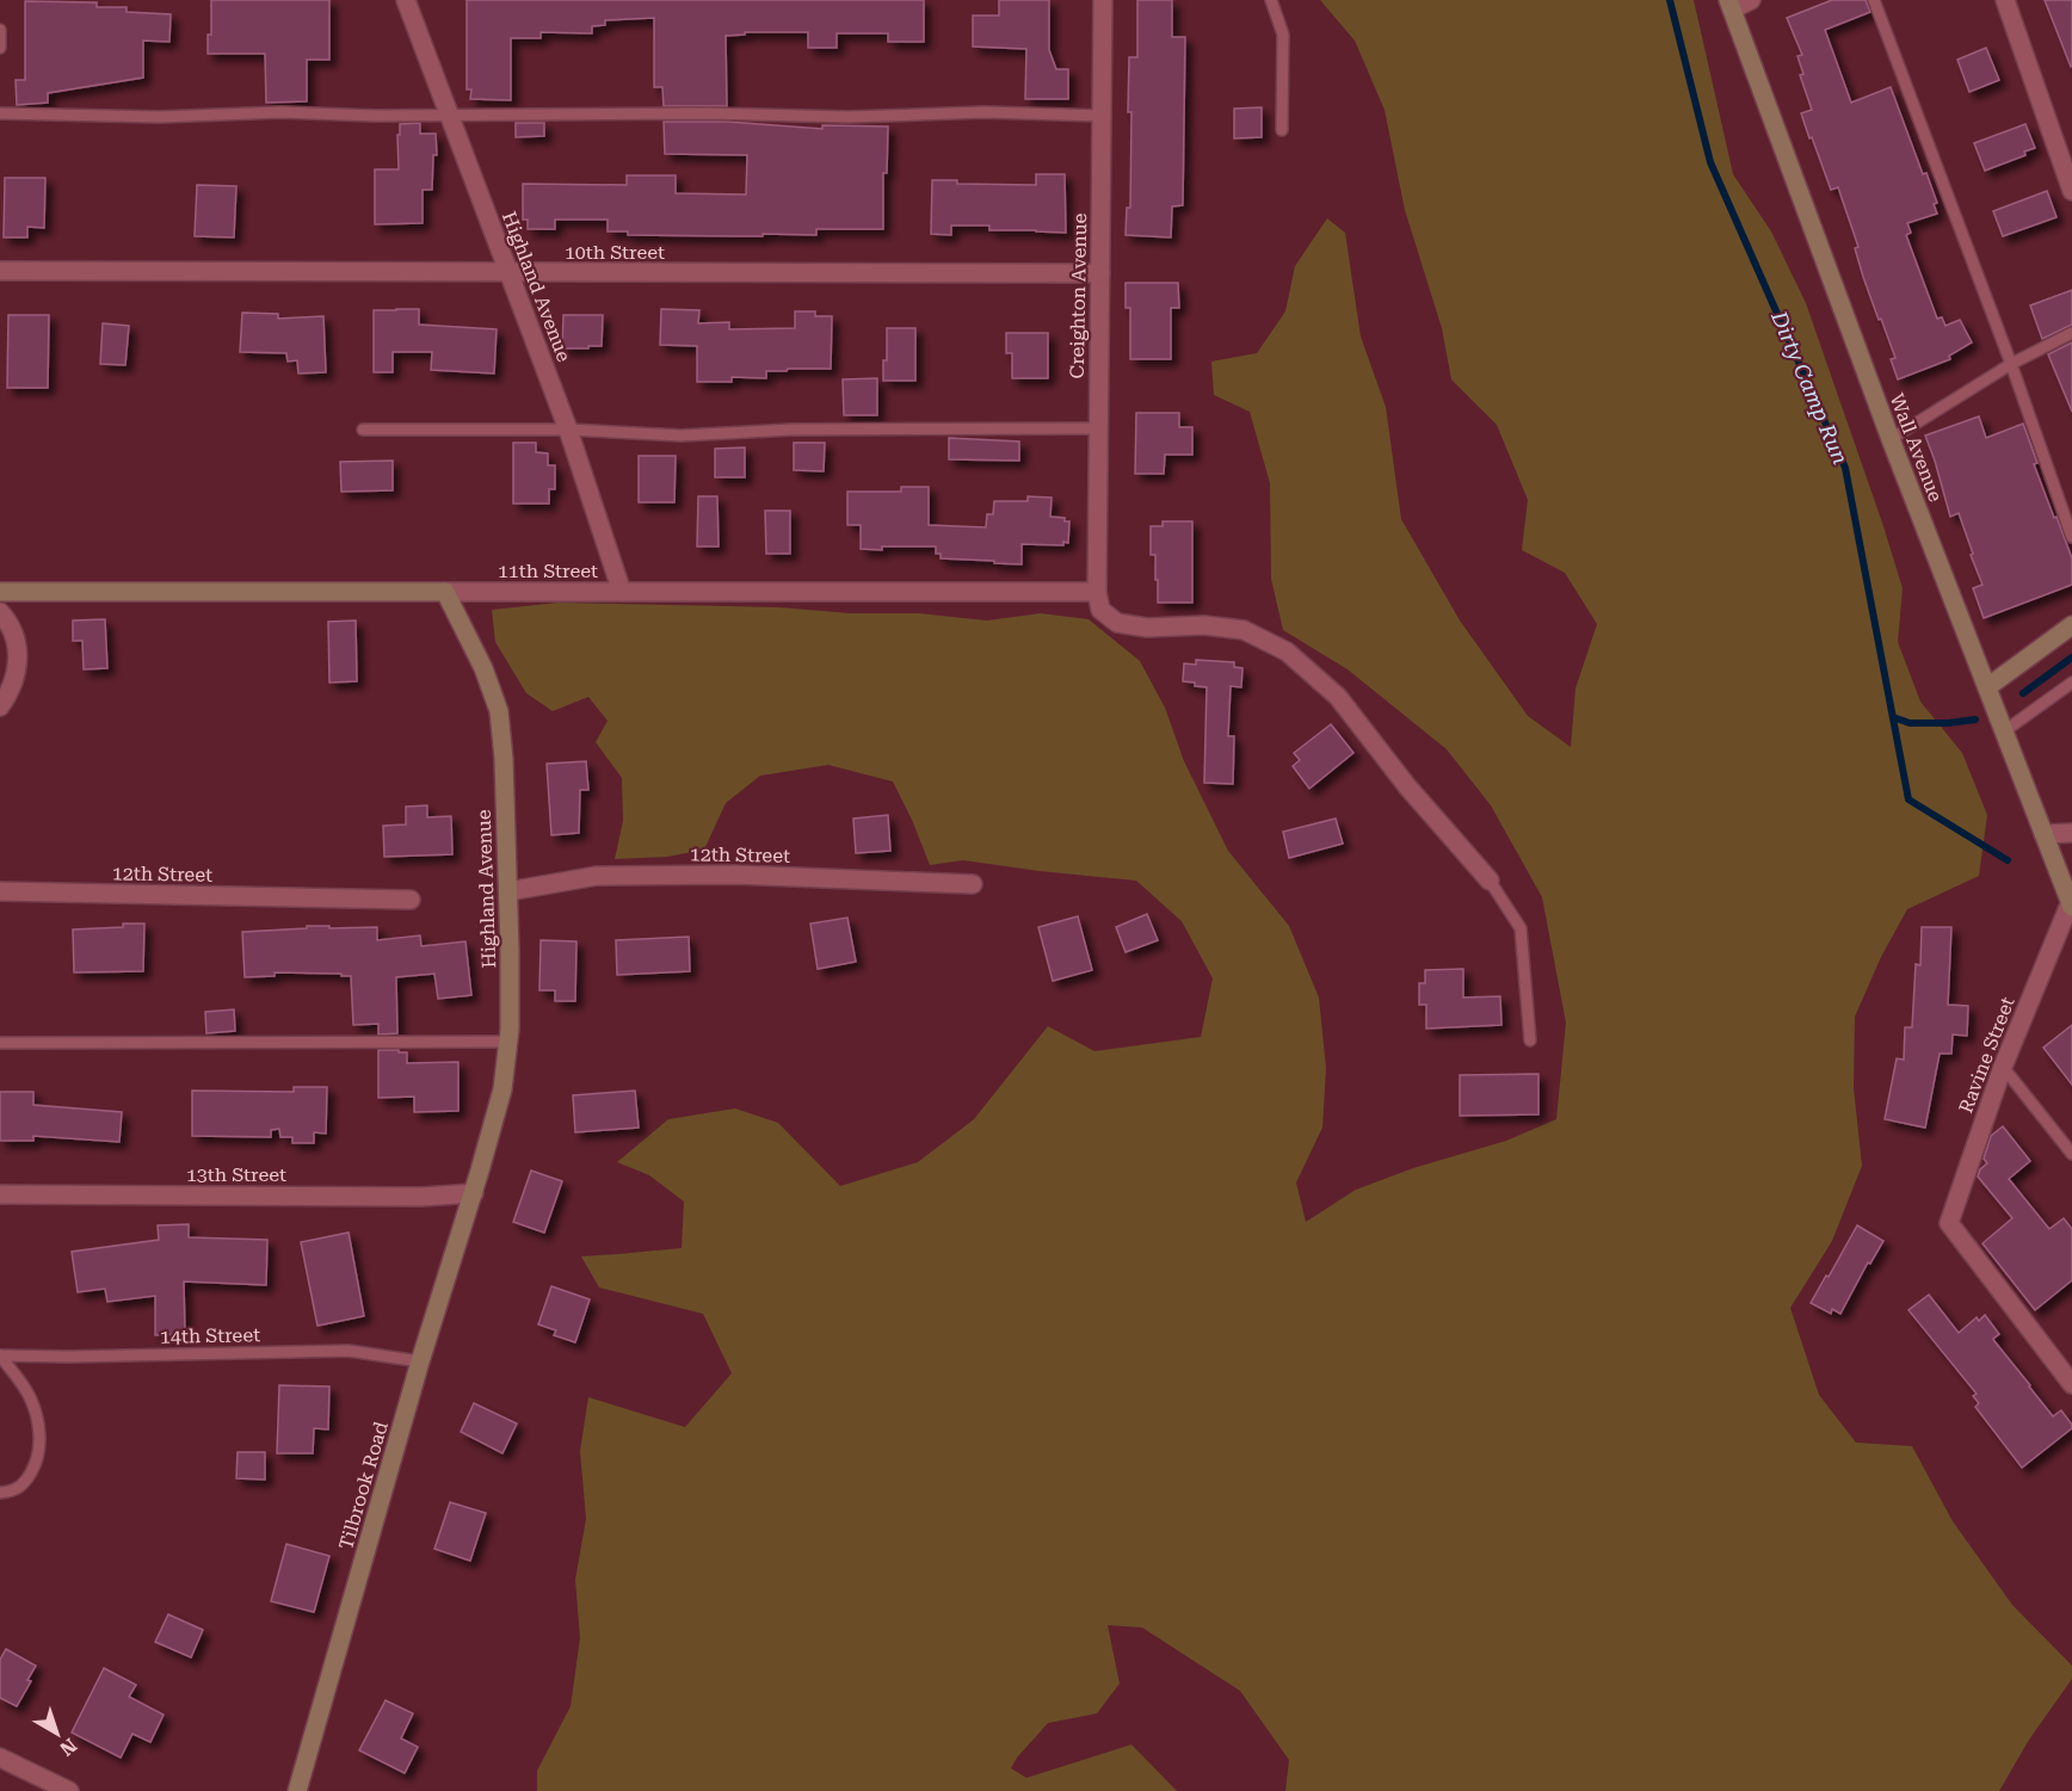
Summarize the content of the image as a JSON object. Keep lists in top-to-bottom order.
{
  "streets": {
    "street": [
      "10th Street",
      "Highland Avenue",
      "Creighton Avenue",
      "Wall Avenue",
      "11th Street",
      "12th Street",
      "Ravine Street",
      "13th Street",
      "Tilbrook Road"
    ],
    "lane": ["14th Street"]
  },
  "crossings": [
    ["10th Street", "Highland Avenue"],
    ["10th Street", "Creighton Avenue"],
    ["Highland Avenue", "11th Street"],
    ["Highland Avenue", "12th Street"],
    ["Highland Avenue", "13th Street"],
    ["Highland Avenue", "Tilbrook Road"],
    ["Creighton Avenue", "11th Street"],
    ["Wall Avenue", "Ravine Street"],
    ["13th Street", "Tilbrook Road"],
    ["14th Street", "Tilbrook Road"]
  ],
  "water": ["Dirty Camp Run"],
  "north": "bottom right"
}
